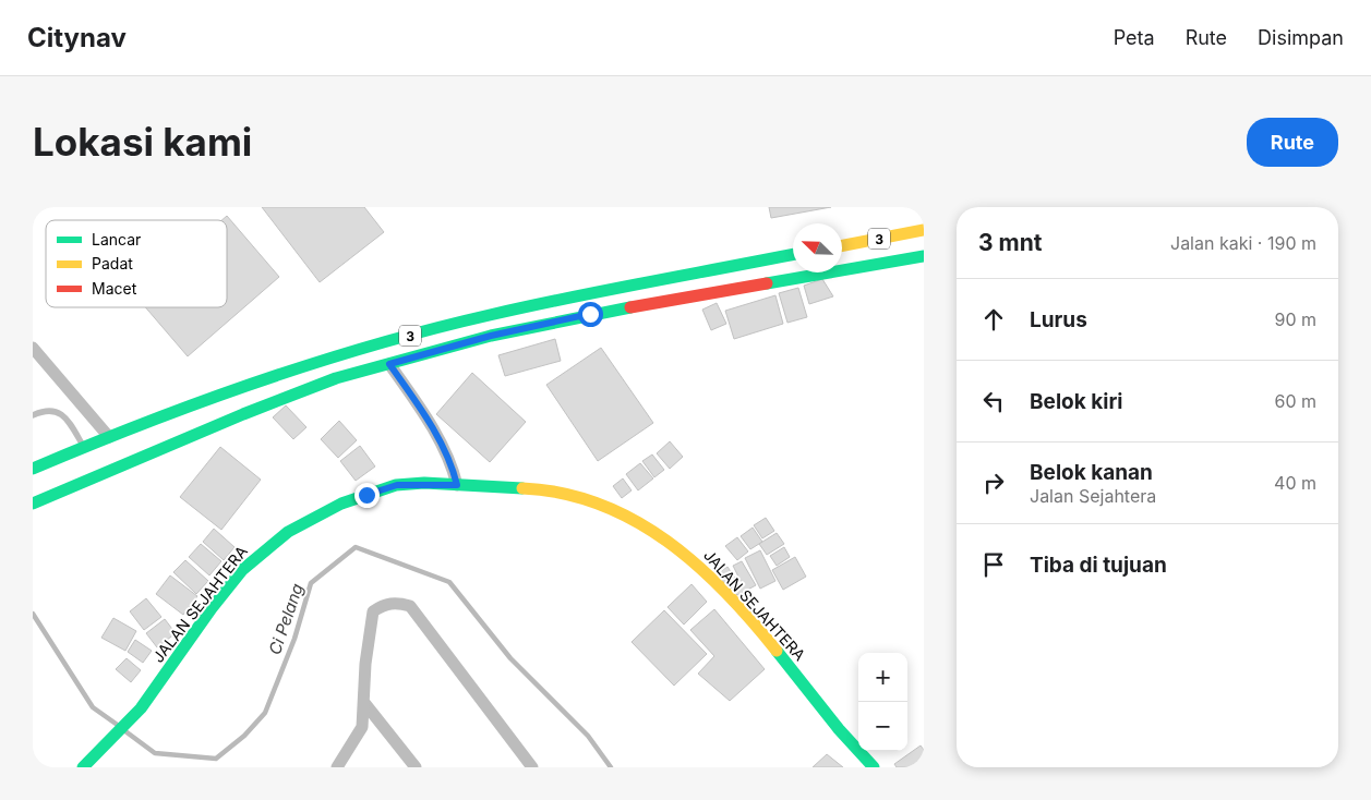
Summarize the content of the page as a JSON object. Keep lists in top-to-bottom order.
{
  "streets": {
    "main road": ["3", "JALAN SEJAHTERA"]
  },
  "water": ["Ci Pelang"],
  "legend": ["Lancar", "Padat", "Macet"],
  "north": "top left",
  "page": {
    "header": "Citynav",
    "nav": ["Peta", "Rute", "Disimpan"],
    "buttons": "Rute",
    "title": "Lokasi kami",
    "heading": ["3 mnt", "Jalan kaki · 190 m"],
    "list": [
      ["Lurus", "90 m"],
      ["Belok kiri", "60 m"],
      ["Belok kanan", "Jalan Sejahtera", "40 m"],
      "Tiba di tujuan"
    ],
    "map_buttons": ["+", "−"]
  }
}
